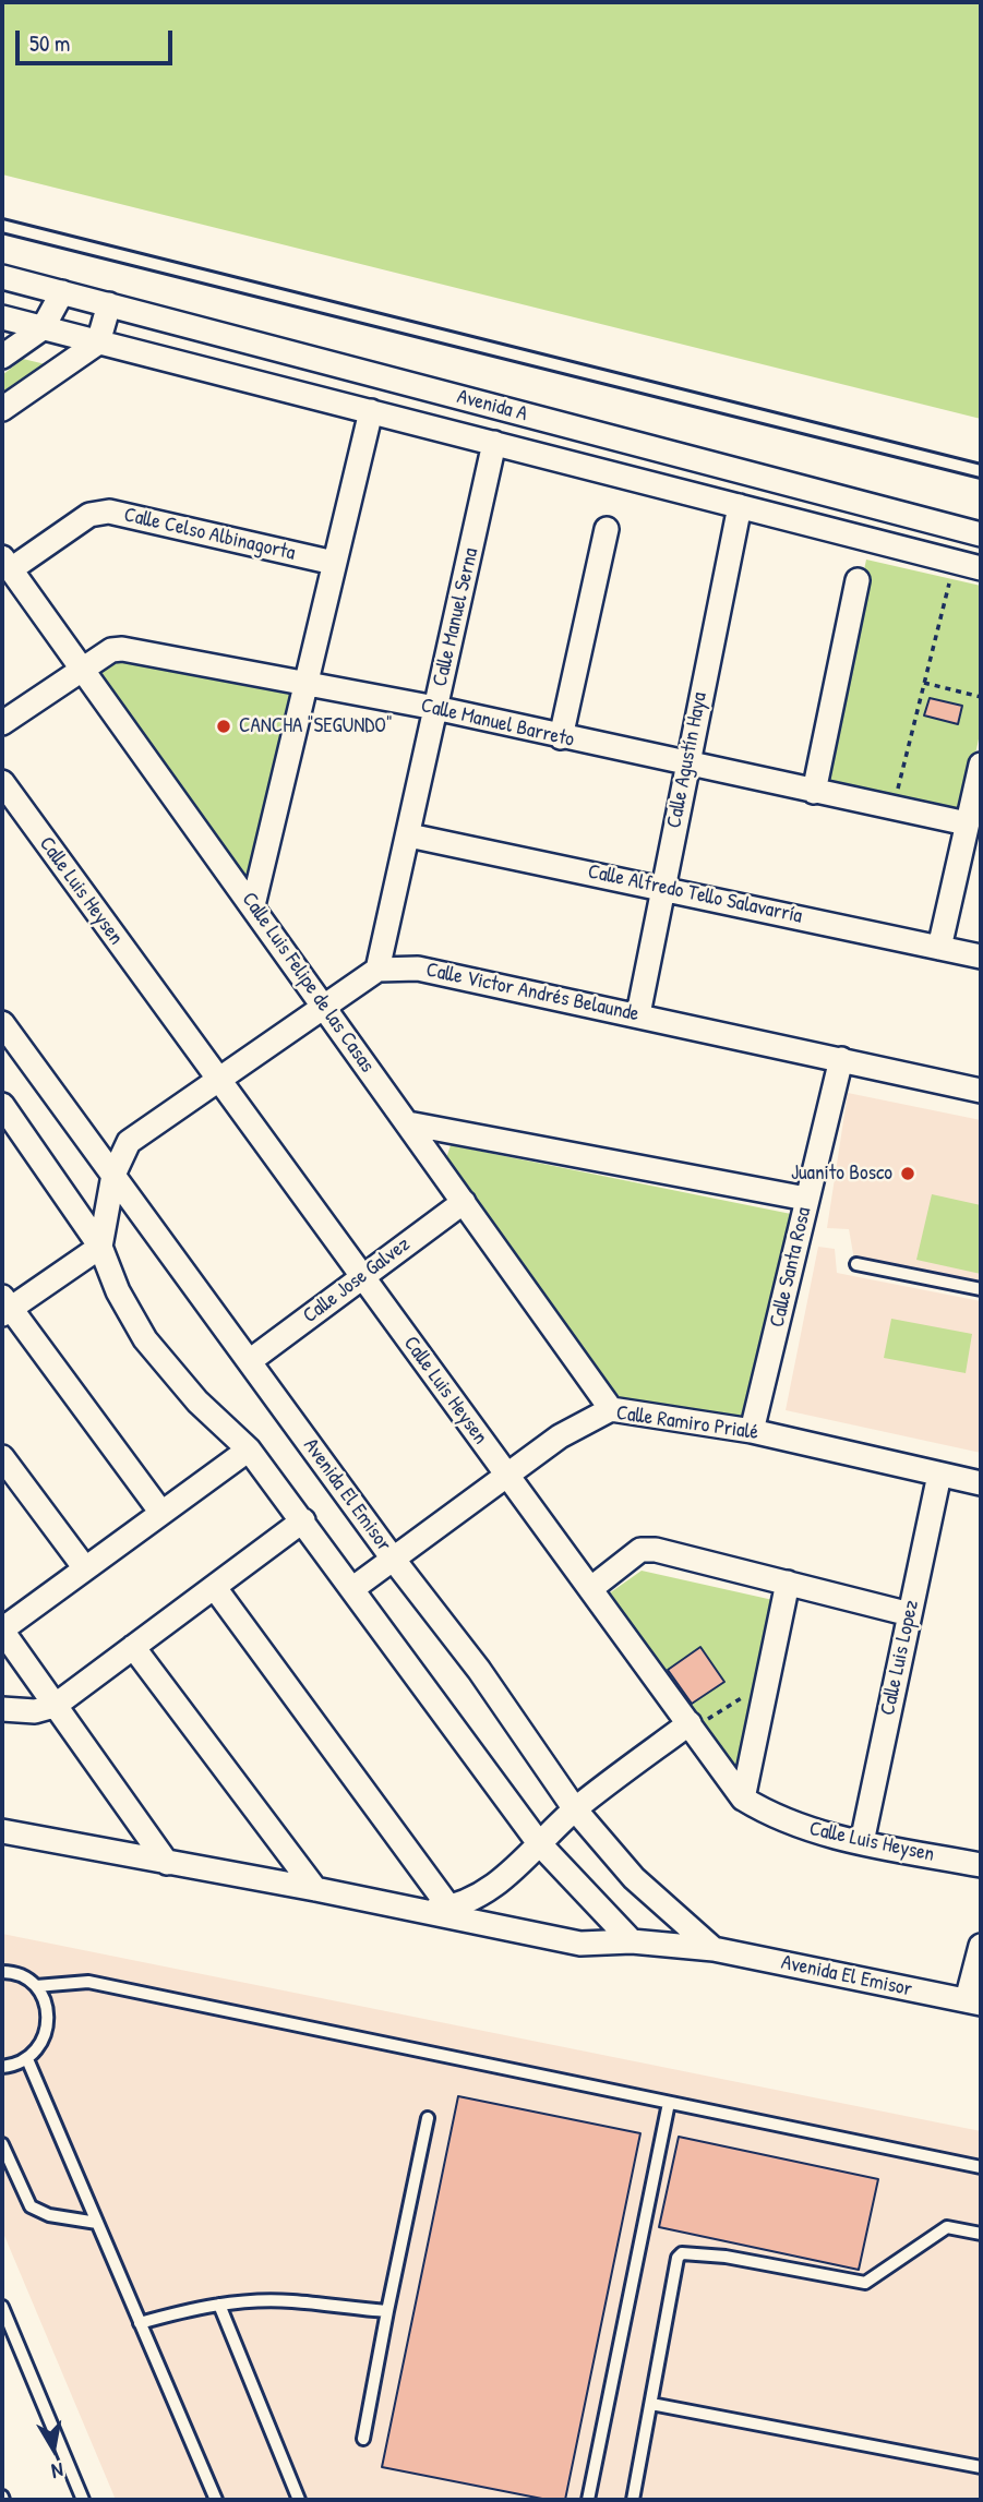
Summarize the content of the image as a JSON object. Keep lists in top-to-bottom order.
{
  "streets": {
    "street": [
      "Avenida A",
      "Calle Celso Albinagorta",
      "Calle Manuel Serna",
      "Calle Manuel Barreto",
      "Calle Agustín Haya",
      "Calle Luis Heysen",
      "Calle Alfredo Tello Salavarría",
      "Calle Luis Felipe de las Casas",
      "Calle Victor Andrés Belaunde",
      "Calle Santa Rosa",
      "Calle Jose Galvez",
      "Calle Ramiro Prialé",
      "Avenida El Emisor",
      "Calle Luis Lopez"
    ]
  },
  "crossings": [
    ["Avenida A", "Calle Manuel Serna"],
    ["Avenida A", "Calle Agustín Haya"],
    ["Calle Celso Albinagorta", "Calle Luis Felipe de las Casas"],
    ["Calle Manuel Serna", "Calle Manuel Barreto"],
    ["Calle Manuel Serna", "Calle Alfredo Tello Salavarría"],
    ["Calle Manuel Serna", "Calle Victor Andrés Belaunde"],
    ["Calle Manuel Barreto", "Calle Agustín Haya"],
    ["Calle Manuel Barreto", "Calle Luis Felipe de las Casas"],
    ["Calle Agustín Haya", "Calle Alfredo Tello Salavarría"],
    ["Calle Agustín Haya", "Calle Victor Andrés Belaunde"],
    ["Calle Luis Heysen", "Calle Jose Galvez"],
    ["Calle Luis Heysen", "Calle Ramiro Prialé"],
    ["Calle Luis Heysen", "Calle Luis Lopez"],
    ["Calle Luis Felipe de las Casas", "Calle Jose Galvez"],
    ["Calle Luis Felipe de las Casas", "Calle Ramiro Prialé"],
    ["Calle Victor Andrés Belaunde", "Calle Santa Rosa"],
    ["Calle Santa Rosa", "Calle Ramiro Prialé"],
    ["Calle Jose Galvez", "Avenida El Emisor"],
    ["Calle Ramiro Prialé", "Avenida El Emisor"],
    ["Calle Ramiro Prialé", "Calle Luis Lopez"]
  ],
  "places": ["CANCHA \"SEGUNDO\"", "Juanito Bosco"],
  "scale_bar": "50 m",
  "north": "bottom"
}
